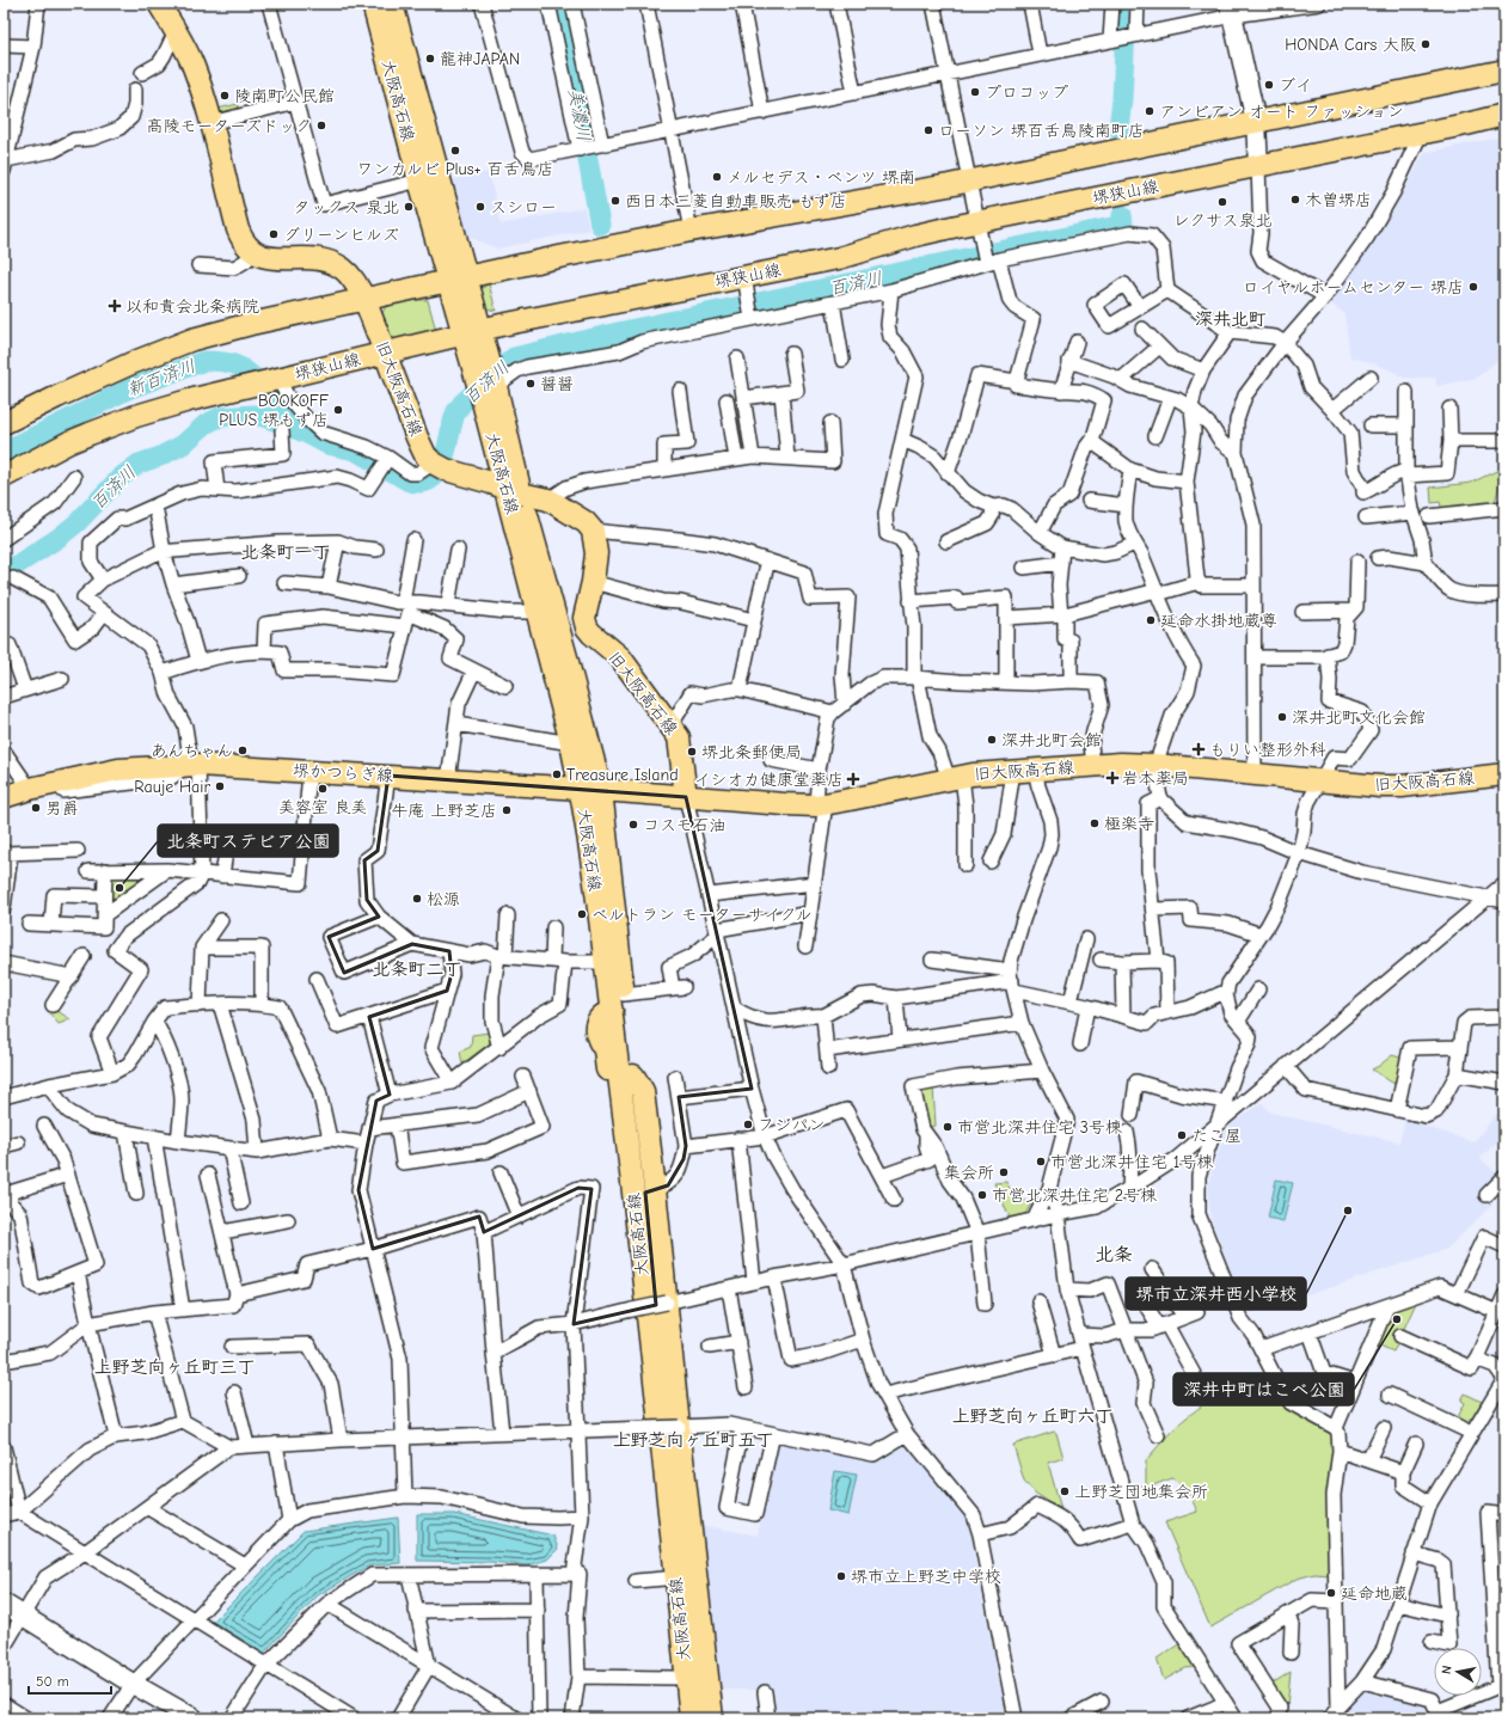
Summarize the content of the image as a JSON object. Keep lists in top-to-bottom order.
{
  "streets": {
    "main road": [
      "大阪高石線",
      "堺狭山線",
      "旧大阪高石線",
      "堺かつらぎ線"
    ]
  },
  "crossings": [
    ["大阪高石線", "堺狭山線"],
    ["大阪高石線", "堺かつらぎ線"],
    ["堺狭山線", "旧大阪高石線"],
    ["旧大阪高石線", "堺かつらぎ線"]
  ],
  "districts": [
    "深井北町",
    "北条町一丁",
    "北条町二丁",
    "北条",
    "上野芝向ヶ丘町三丁",
    "上野芝向ヶ丘町六丁",
    "上野芝向ヶ丘町五丁"
  ],
  "water": ["美濃川", "百済川", "新百済川"],
  "places": {
    "other": [
      "HONDA Cars 大阪",
      "龍神JAPAN",
      "ブイ",
      "プロコップ",
      "陵南町公民館",
      "アンビアン オート ファッション",
      "髙陵モーターズドック",
      "ローソン 堺百舌鳥陵南町店",
      "ワンカルビ Plus+ 百舌鳥店",
      "メルセデス・ベンツ 堺南",
      "木曽堺店",
      "西日本三菱自動車販売 もず店",
      "レクサス泉北",
      "タックス 泉北",
      "スシロー",
      "グリーンヒルズ",
      "ロイヤルホームセンター 堺店",
      "醤醤",
      "BOOKOFF PLUS 堺もず店",
      "延命水掛地蔵尊",
      "深井北町文化会館",
      "深井北町会館",
      "あんちゃん",
      "堺北条郵便局",
      "Treasure Island",
      "Rauje Hair",
      "美容室 良美",
      "男爵",
      "牛庵 上野芝店",
      "極楽寺",
      "コスモ石油",
      "北条町ステビア公園",
      "松源",
      "ベルトラン モーターサイクル",
      "フジパン",
      "市営北深井住宅 3号棟",
      "たこ屋",
      "市営北深井住宅 1号棟",
      "集会所",
      "市営北深井住宅 2号棟",
      "堺市立深井西小学校",
      "深井中町はこべ公園",
      "上野芝団地集会所",
      "堺市立上野芝中学校",
      "延命地蔵"
    ],
    "health": [
      "以和貴会北条病院",
      "もりい整形外科",
      "岩本薬局",
      "イシオカ健康堂薬店"
    ]
  },
  "scale_bar": "50 m",
  "north": "left"
}
